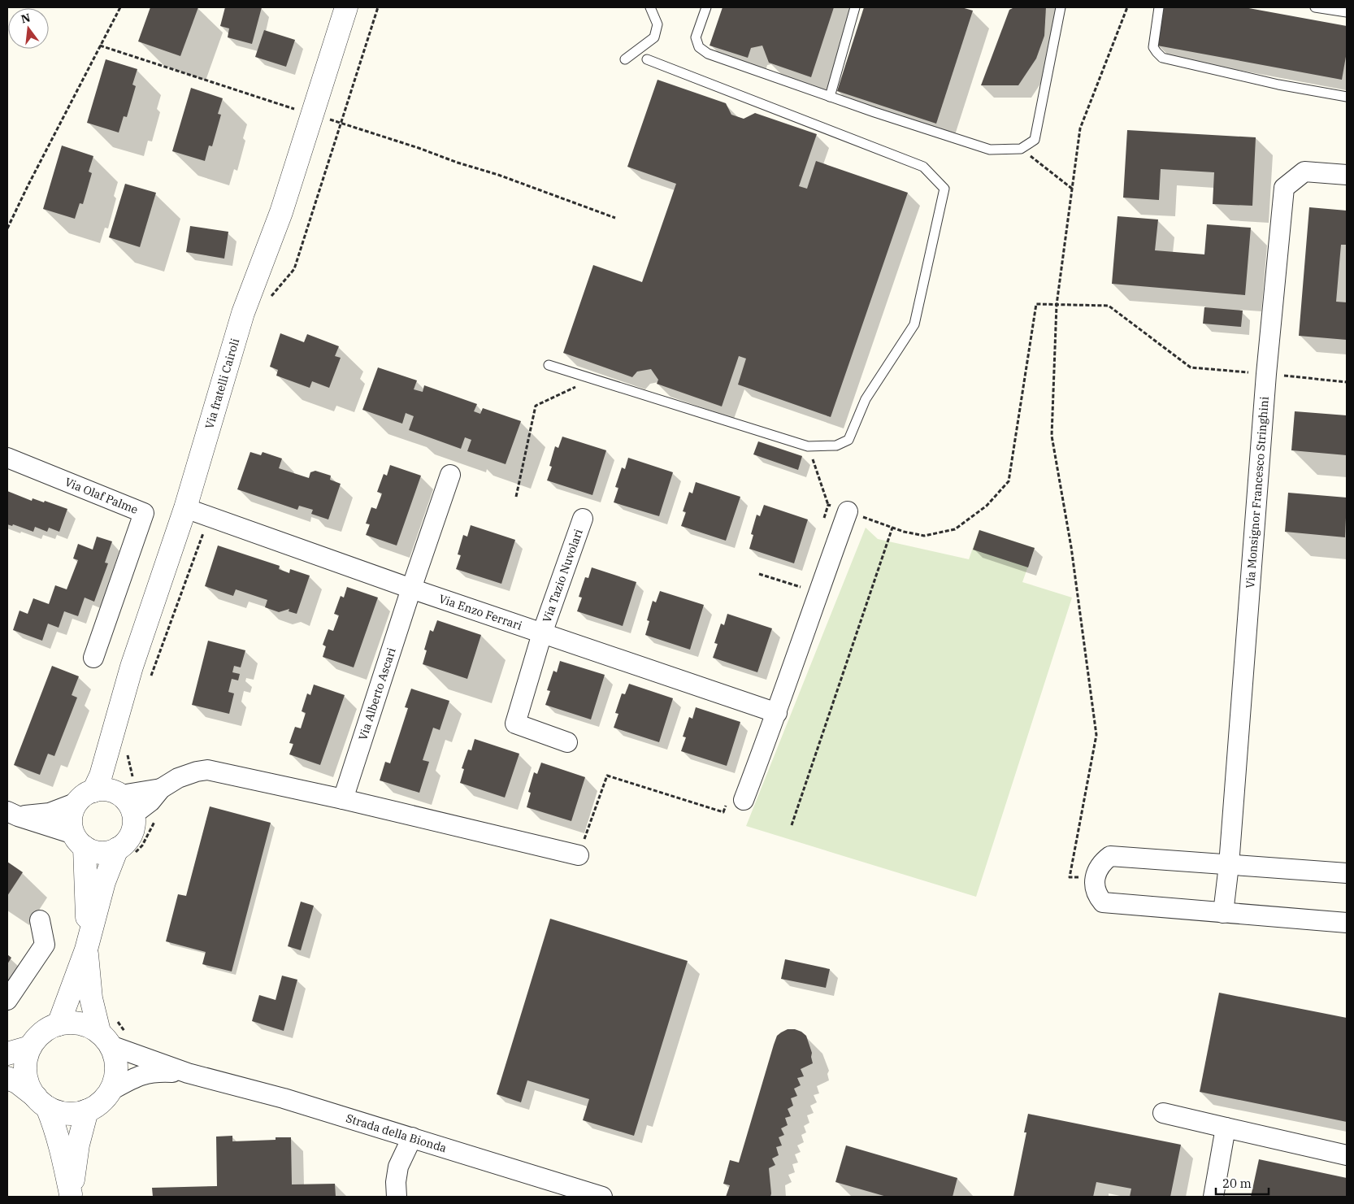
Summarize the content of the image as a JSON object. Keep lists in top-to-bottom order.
{
  "streets": {
    "street": [
      "Via fratelli Cairoli",
      "Via Monsignor Francesco Stringhini",
      "Via Olaf Palme",
      "Via Tazio Nuvolari",
      "Via Enzo Ferrari",
      "Via Alberto Ascari",
      "Strada della Bionda"
    ]
  },
  "crossings": [
    ["Via fratelli Cairoli", "Via Enzo Ferrari"],
    ["Via Tazio Nuvolari", "Via Enzo Ferrari"],
    ["Via Enzo Ferrari", "Via Alberto Ascari"]
  ],
  "scale_bar": "20 m",
  "north": "top"
}
